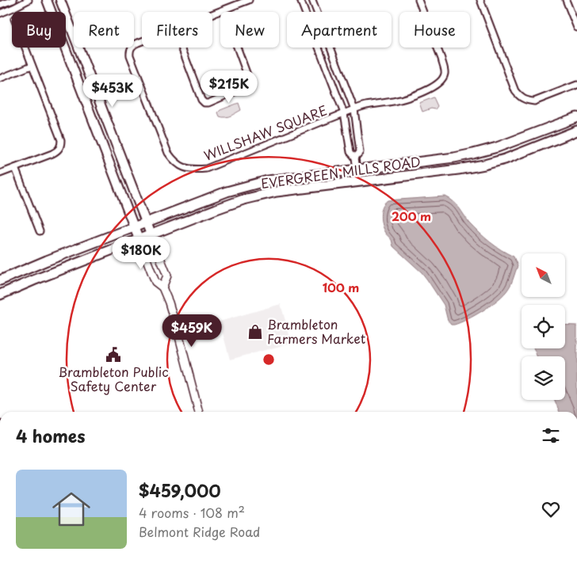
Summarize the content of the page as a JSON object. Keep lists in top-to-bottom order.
{
  "streets": {
    "main road": ["EVERGREEN MILLS ROAD"],
    "street": ["WILLSHAW SQUARE"]
  },
  "places": {
    "shop": ["Brambleton Farmers Market"],
    "public building": ["Brambleton Public Safety Center"]
  },
  "north": "top left",
  "page": {
    "chip": [
      "Buy",
      "Rent",
      "Filters",
      "New",
      "Apartment",
      "House"
    ],
    "price": [
      "$215K",
      "$453K",
      "$180K",
      "$459K"
    ],
    "heading": "4 homes",
    "list": [
      {
        "name": "$459,000",
        "note": "4 rooms · 108 m² · Belmont Ridge Road"
      }
    ]
  },
  "rings": ["200 m", "100 m"]
}
